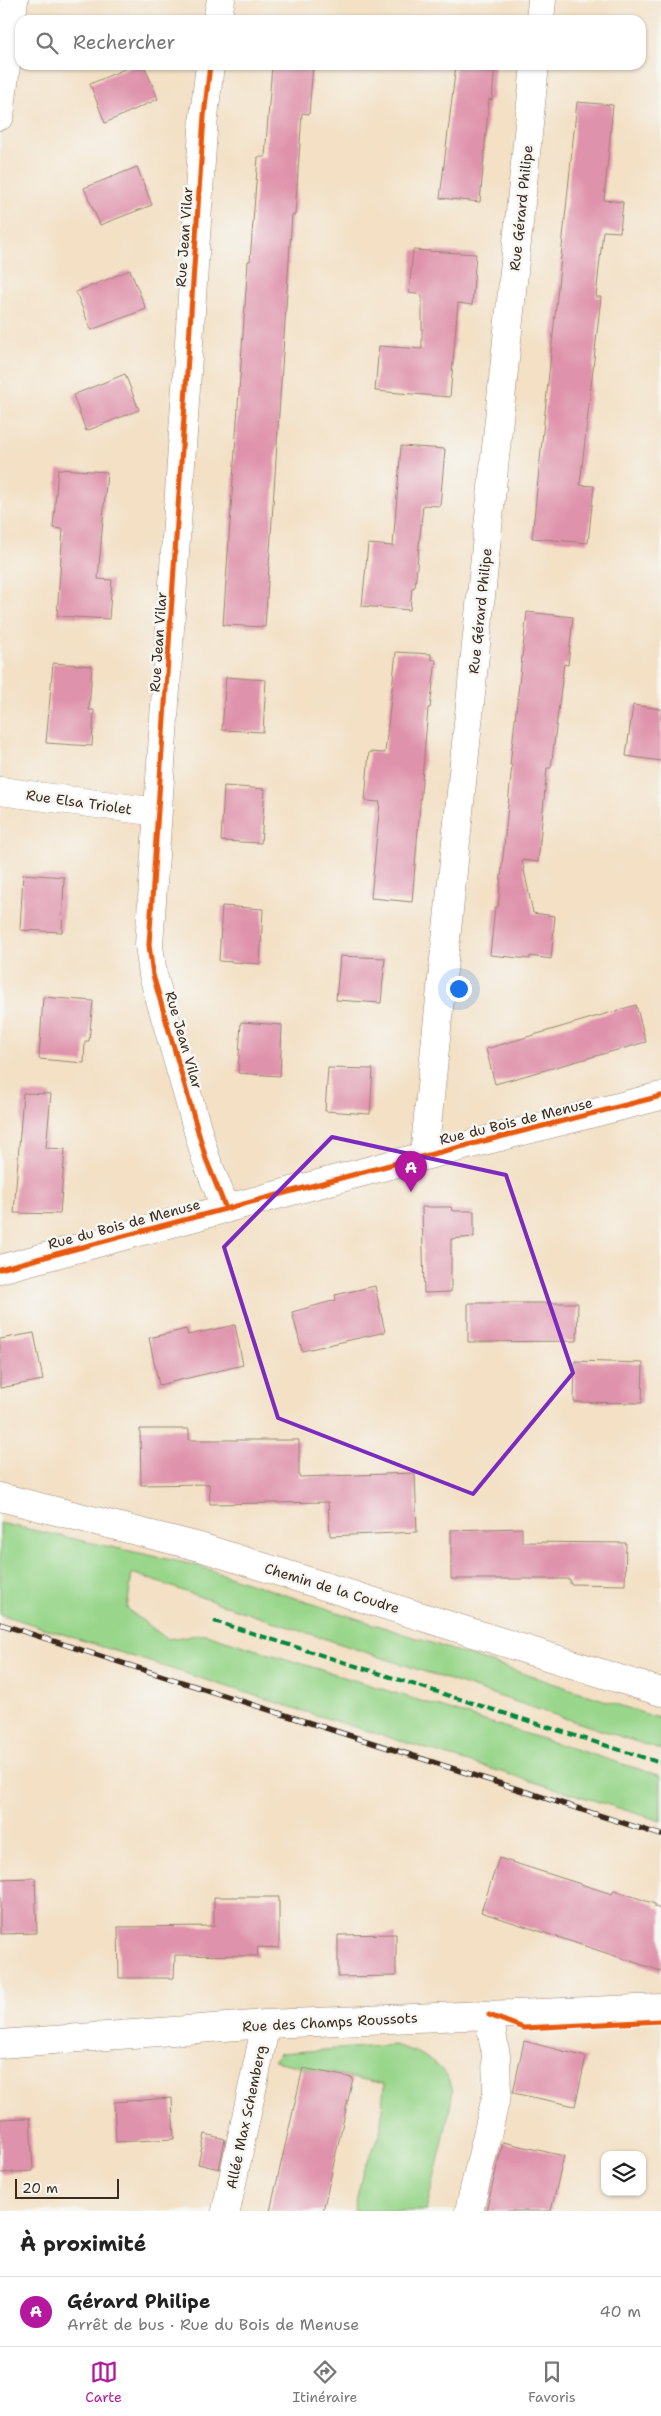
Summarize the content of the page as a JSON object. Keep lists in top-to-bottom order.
{
  "streets": {
    "street": [
      "Rue Gérard Philipe",
      "Rue Jean Vilar",
      "Rue Elsa Triolet",
      "Rue du Bois de Menuse",
      "Chemin de la Coudre",
      "Rue des Champs Roussots",
      "Allée Max Schemberg"
    ]
  },
  "crossings": [
    ["Rue Gérard Philipe", "Rue du Bois de Menuse"],
    ["Rue Jean Vilar", "Rue Elsa Triolet"],
    ["Rue Jean Vilar", "Rue du Bois de Menuse"],
    ["Rue des Champs Roussots", "Allée Max Schemberg"]
  ],
  "scale_bar": "20 m",
  "page": {
    "search": "Rechercher",
    "pins": "A",
    "scale": "20 m",
    "heading": "À proximité",
    "list": [
      {
        "mark": "A",
        "name": "Gérard Philipe",
        "note": "Arrêt de bus · Rue du Bois de Menuse",
        "value": "40 m"
      }
    ],
    "nav": ["Carte", "Itinéraire", "Favoris"]
  }
}
